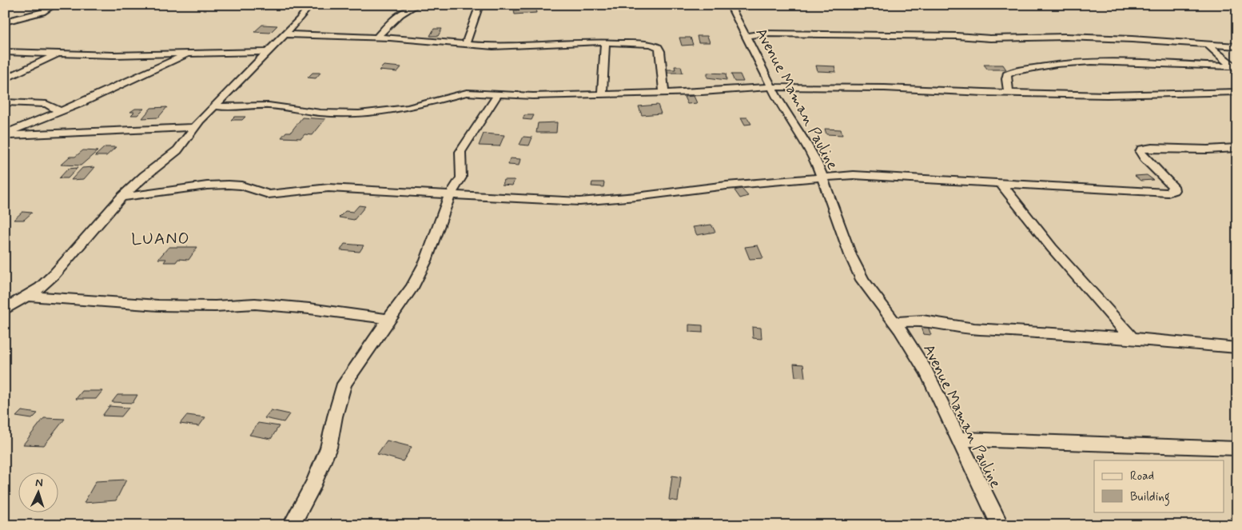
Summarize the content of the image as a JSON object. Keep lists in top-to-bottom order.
{
  "streets": {
    "street": ["Avenue Maman Pauline"]
  },
  "districts": ["LUANO"],
  "legend": ["Road", "Building"],
  "north": "top"
}
